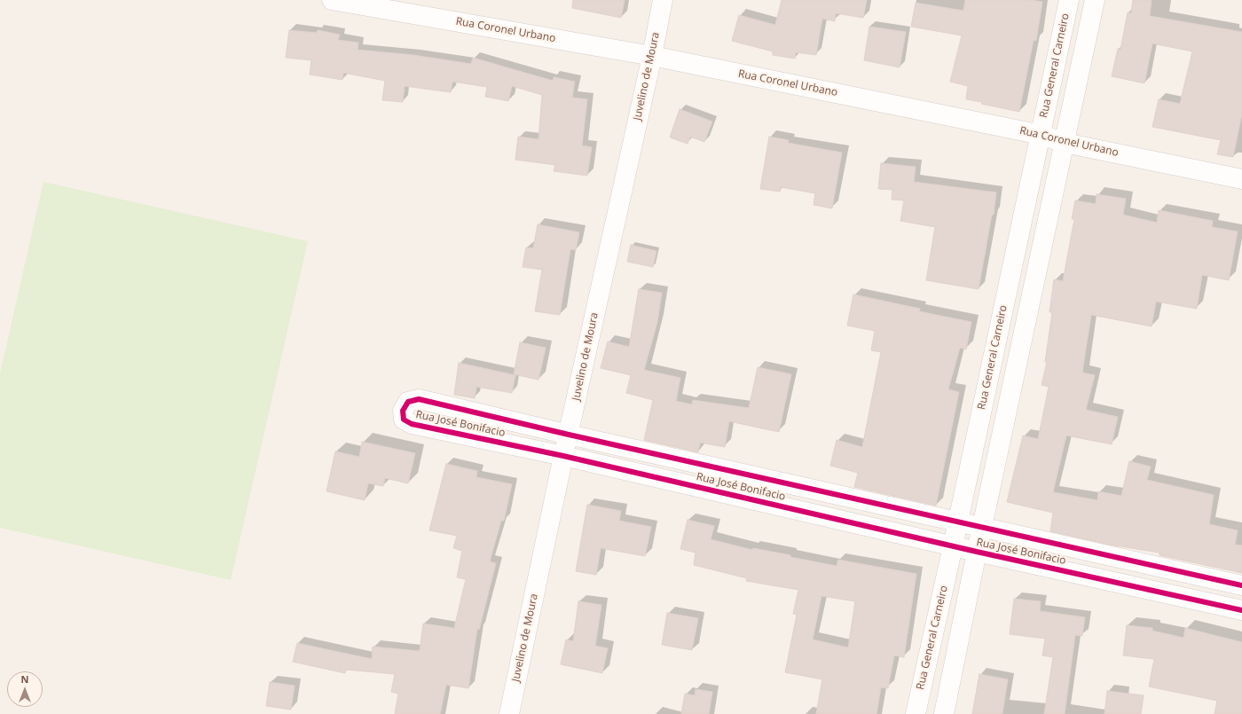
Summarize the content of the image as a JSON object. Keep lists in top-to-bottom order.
{
  "streets": {
    "street": [
      "Rua Coronel Urbano",
      "Rua General Carneiro",
      "Juvelino de Moura",
      "Rua José Bonifacio"
    ]
  },
  "crossings": [
    ["Rua Coronel Urbano", "Rua General Carneiro"],
    ["Rua Coronel Urbano", "Juvelino de Moura"],
    ["Rua General Carneiro", "Rua José Bonifacio"],
    ["Juvelino de Moura", "Rua José Bonifacio"]
  ],
  "north": "top"
}
